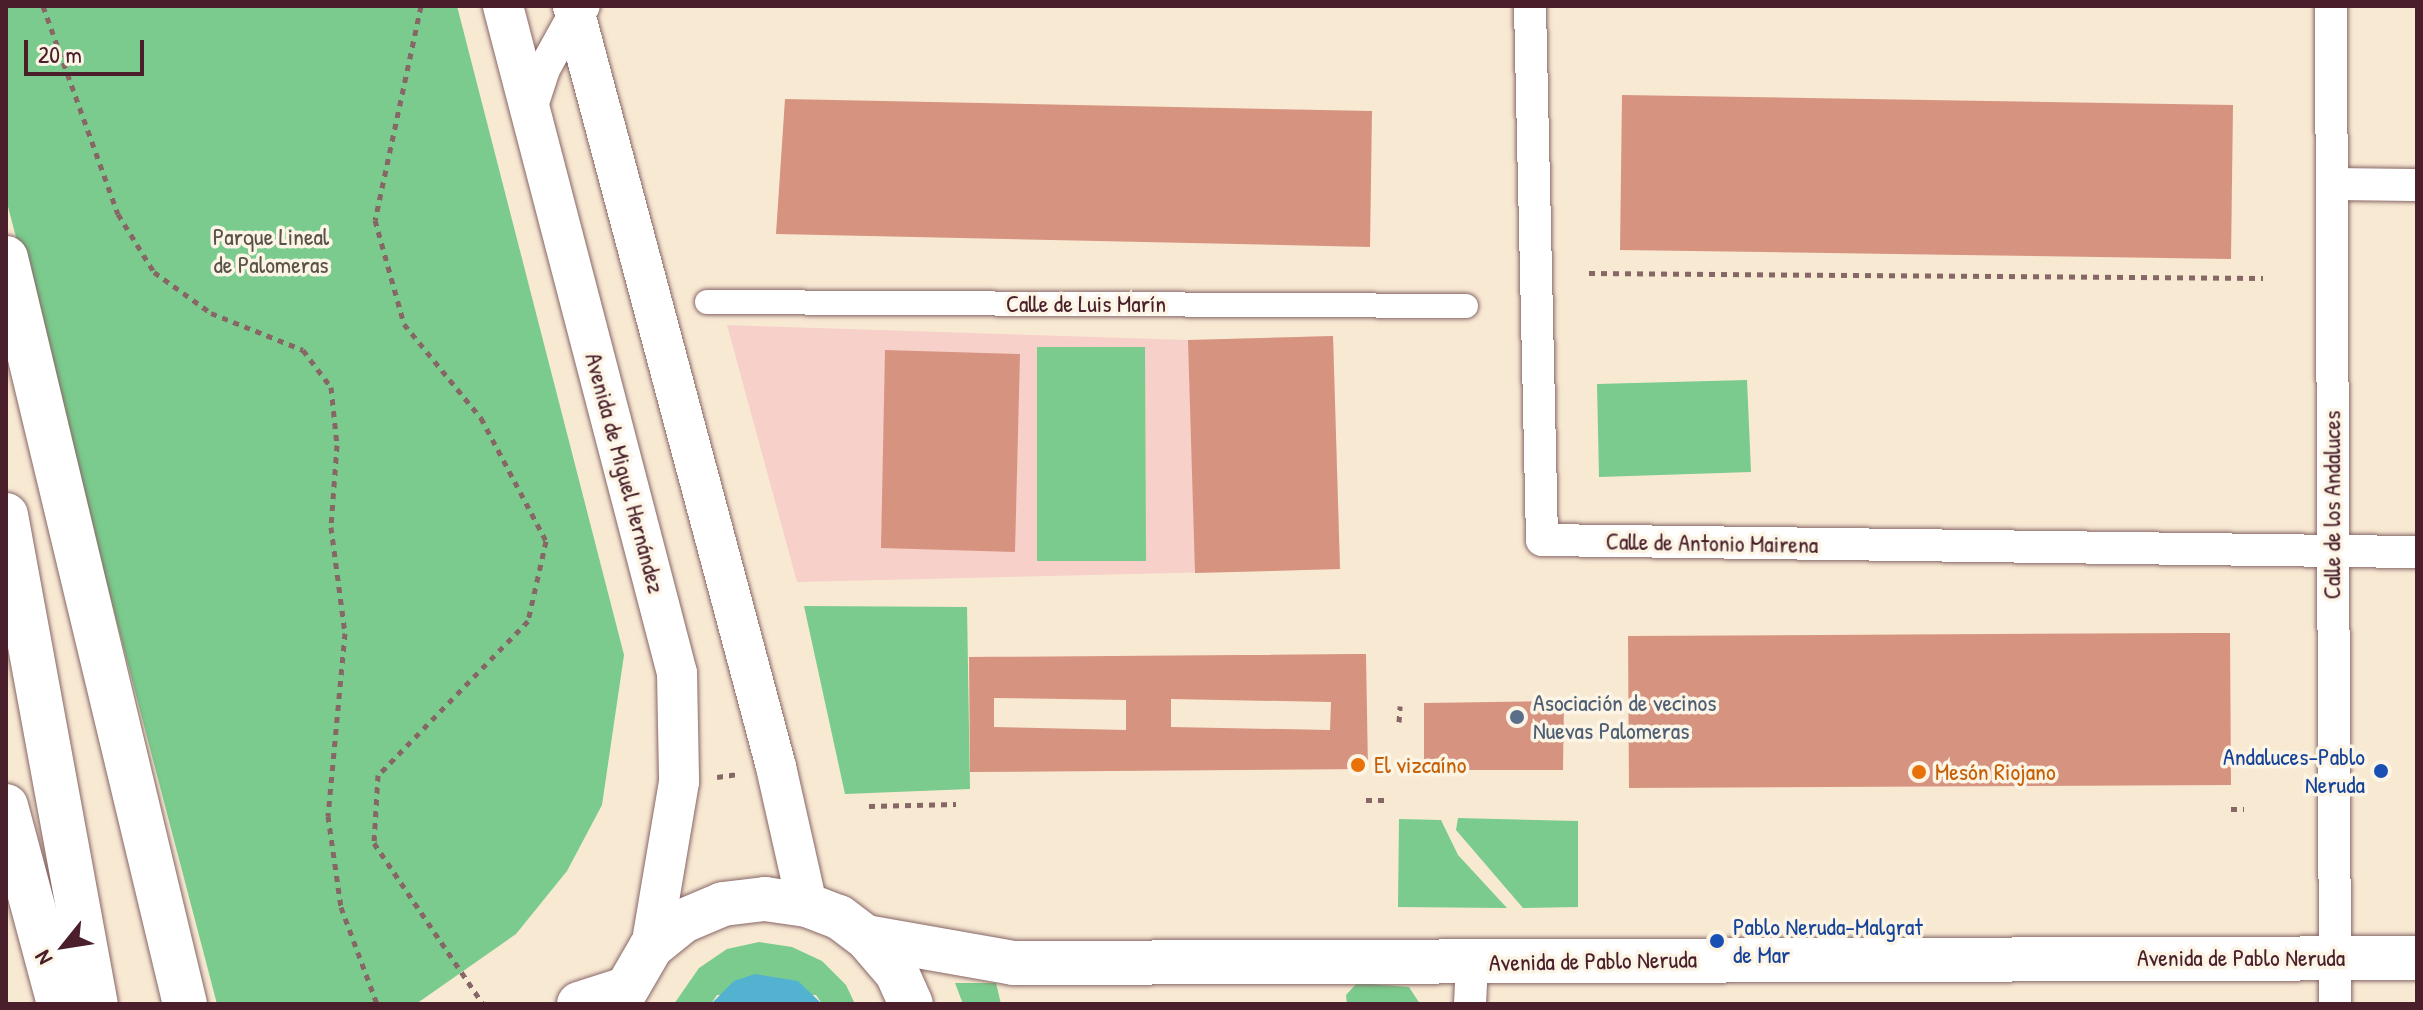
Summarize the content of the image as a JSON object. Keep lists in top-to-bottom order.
{
  "streets": {
    "main road": ["Avenida de Pablo Neruda"],
    "street": [
      "Calle de Luis Marín",
      "Avenida de Miguel Hernández",
      "Calle de los Andaluces",
      "Calle de Antonio Mairena"
    ]
  },
  "crossings": [
    ["Calle de los Andaluces", "Calle de Antonio Mairena"],
    ["Calle de los Andaluces", "Avenida de Pablo Neruda"]
  ],
  "parks": ["Parque Lineal de Palomeras"],
  "places": [
    "Asociación de vecinos Nuevas Palomeras",
    "El vizcaíno",
    "Andaluces-Pablo Neruda",
    "Mesón Riojano",
    "Pablo Neruda-Malgrat de Mar"
  ],
  "scale_bar": "20 m",
  "north": "bottom left"
}
